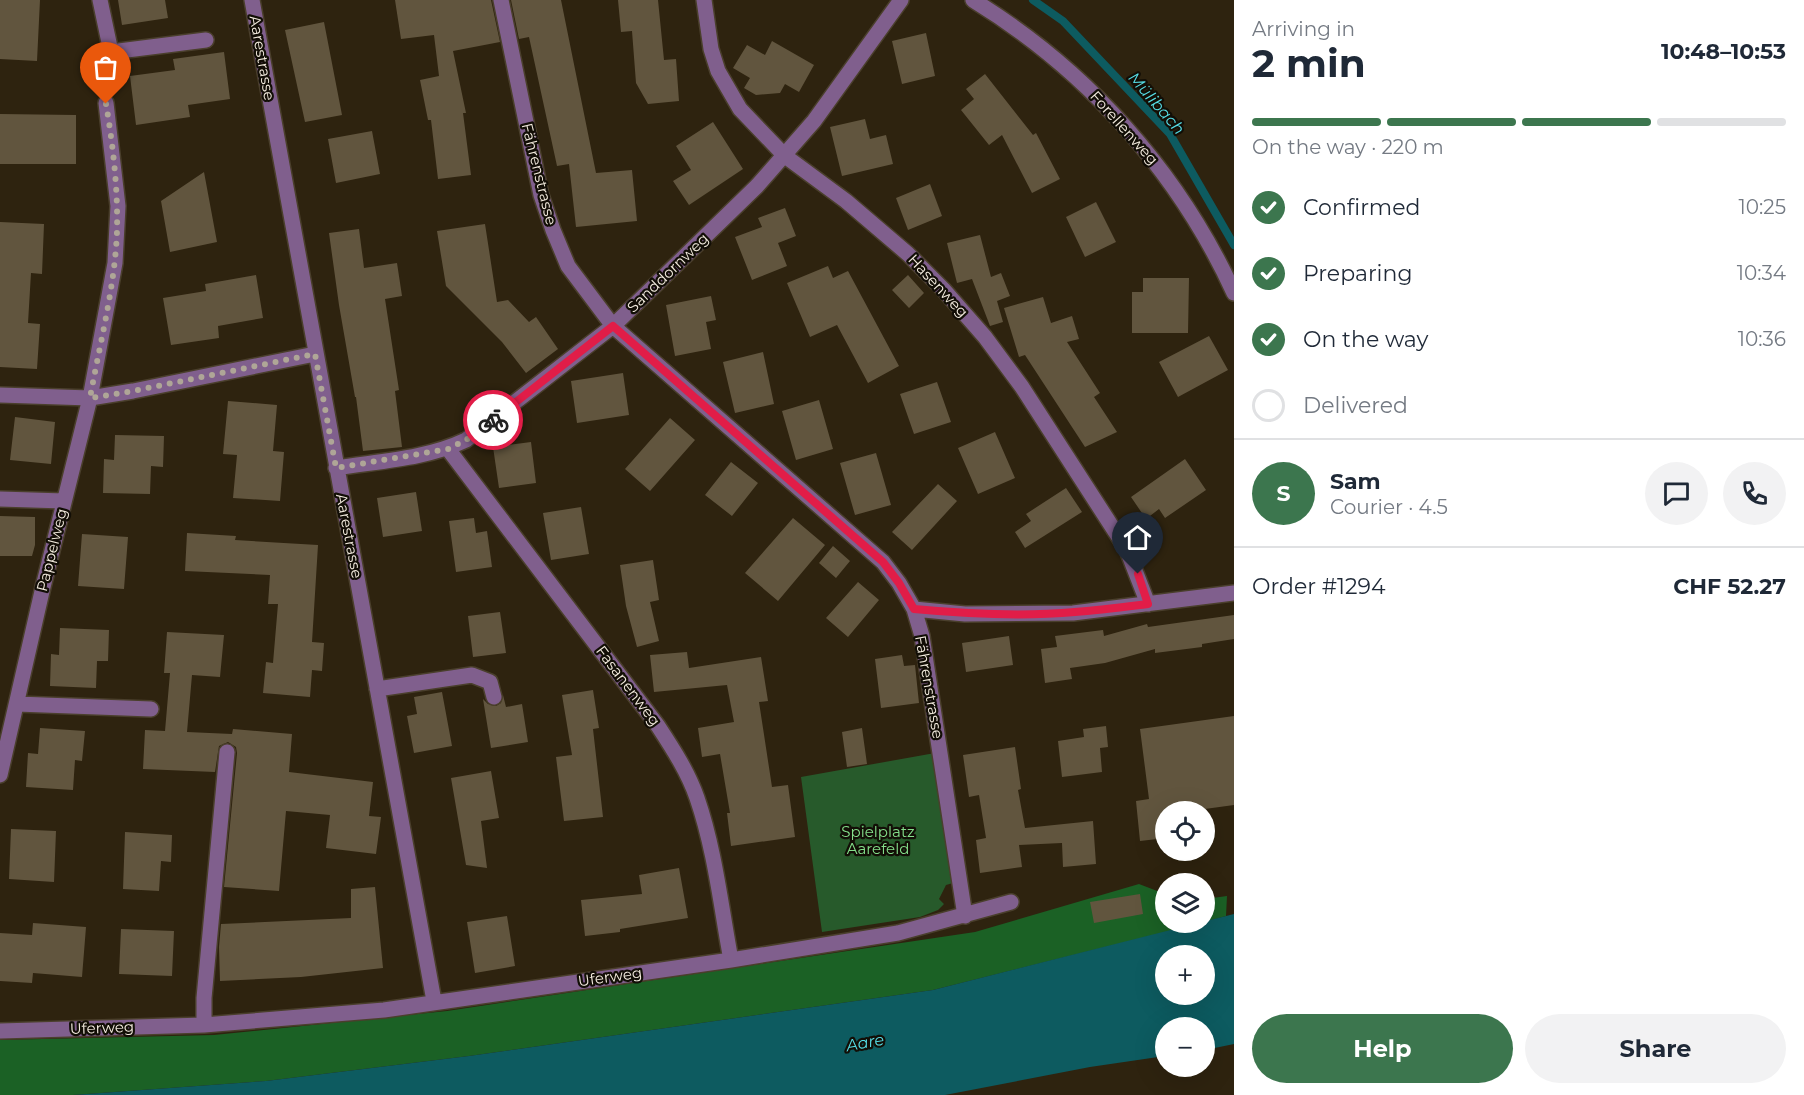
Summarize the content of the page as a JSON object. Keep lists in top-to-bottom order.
{
  "streets": {
    "street": [
      "Aarestrasse",
      "Forellenweg",
      "Fährenstrasse",
      "Sanddornweg",
      "Hasenweg",
      "Pappelweg",
      "Fasanenweg",
      "Uferweg"
    ]
  },
  "crossings": [
    ["Aarestrasse", "Sanddornweg"],
    ["Aarestrasse", "Uferweg"],
    ["Fährenstrasse", "Sanddornweg"],
    ["Fährenstrasse", "Uferweg"],
    ["Sanddornweg", "Hasenweg"],
    ["Sanddornweg", "Fasanenweg"],
    ["Fasanenweg", "Uferweg"]
  ],
  "water": ["Mülibach", "Aare"],
  "parks": ["Spielplatz Aarefeld"],
  "page": {
    "heading": ["2 min", "Arriving in", "10:48–10:53"],
    "panel": [
      "Sam",
      "Courier · 4.5",
      "Order #1294",
      "CHF 52.27"
    ],
    "bar": "On the way · 220 m",
    "list": [
      ["Confirmed", "10:25"],
      ["Preparing", "10:34"],
      ["On the way", "10:36"],
      "Delivered"
    ],
    "round": "S",
    "map_buttons": ["+", "−"],
    "buttons": ["Help", "Share"]
  }
}
